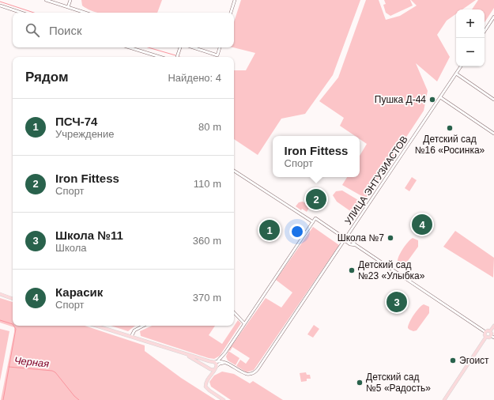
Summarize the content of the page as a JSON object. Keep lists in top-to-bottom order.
{
  "streets": {
    "street": ["УЛИЦА ЭНТУЗИАСТОВ"]
  },
  "water": ["Черная"],
  "places": [
    "Пушка Д-44",
    "Детский сад №16 «Росинка»",
    "Школа №7",
    "Детский сад №23 «Улыбка»",
    "Эгоист",
    "Детский сад №5 «Радость»"
  ],
  "page": {
    "map_buttons": ["+", "−"],
    "search": "Поиск",
    "heading": ["Рядом", "Найдено: 4"],
    "list": [
      {
        "mark": "1",
        "name": "ПСЧ-74",
        "note": "Учреждение",
        "value": "80 m"
      },
      {
        "mark": "2",
        "name": "Iron Fittess",
        "note": "Спорт",
        "value": "110 m"
      },
      {
        "mark": "3",
        "name": "Школа №11",
        "note": "Школа",
        "value": "360 m"
      },
      {
        "mark": "4",
        "name": "Карасик",
        "note": "Спорт",
        "value": "370 m"
      }
    ],
    "popup": ["Iron Fittess", "Спорт"],
    "pins": [
      "2",
      "4",
      "1",
      "3"
    ]
  }
}
